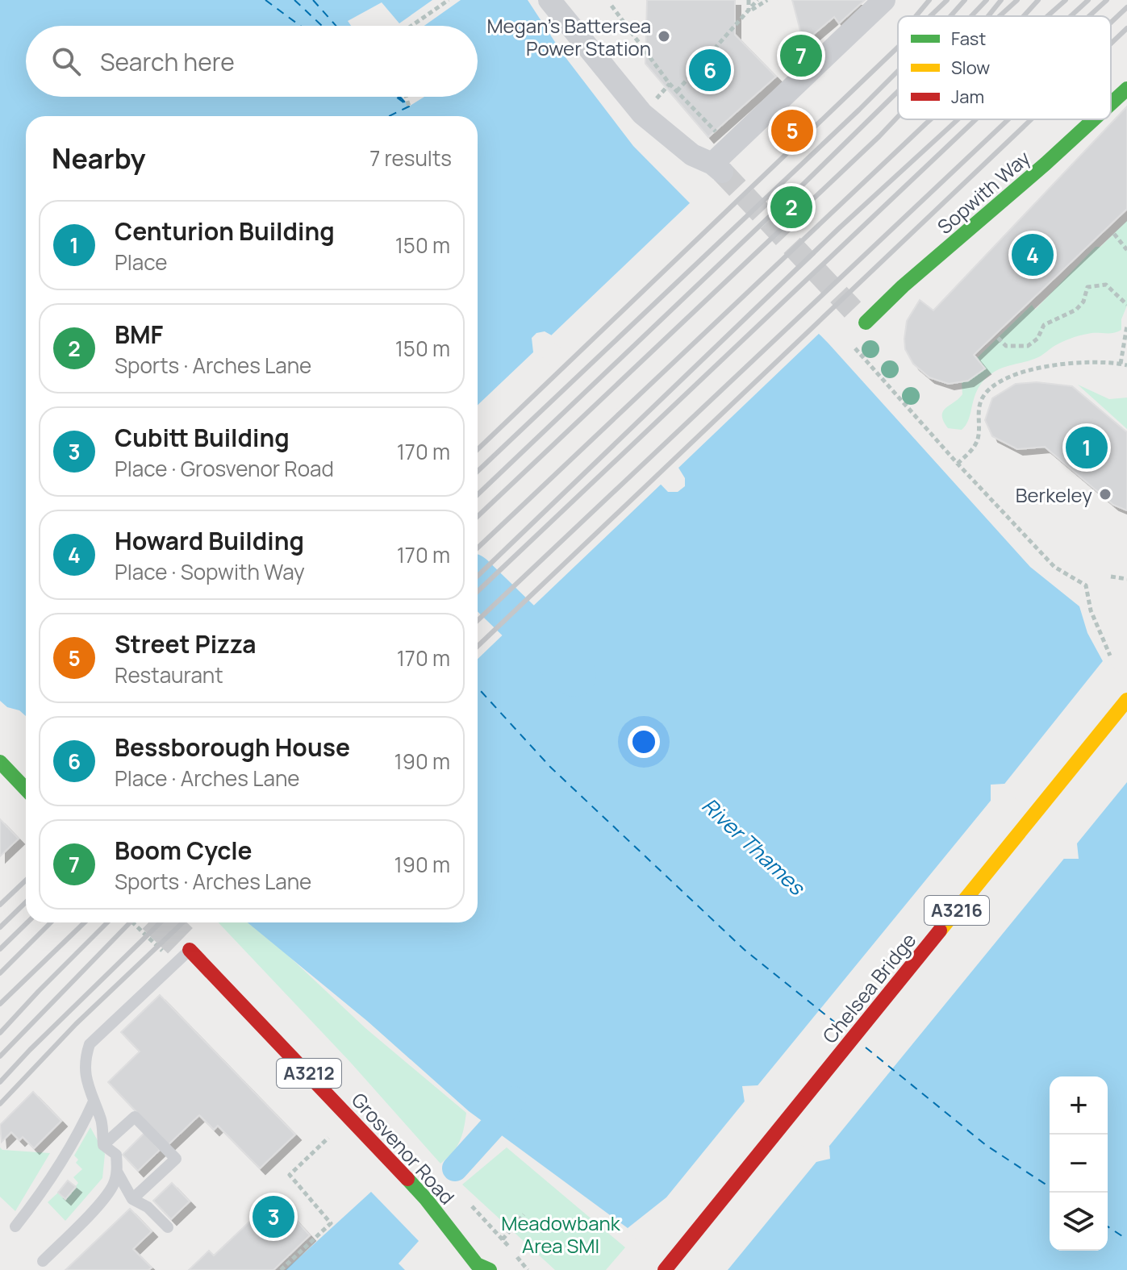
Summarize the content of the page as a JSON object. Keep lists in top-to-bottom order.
{
  "streets": {
    "main road": [
      "Sopwith Way",
      "A3216",
      "Chelsea Bridge",
      "A3212",
      "Grosvenor Road"
    ]
  },
  "water": ["River Thames"],
  "parks": ["Meadowbank Area SMI"],
  "places": ["Megan's Battersea Power Station", "Berkeley"],
  "legend": ["Fast", "Slow", "Jam"],
  "page": {
    "search": "Search here",
    "pins": [
      "7",
      "6",
      "5",
      "2",
      "4",
      "1",
      "3"
    ],
    "heading": ["Nearby", "7 results"],
    "list": [
      {
        "mark": "1",
        "name": "Centurion Building",
        "note": "Place",
        "value": "150 m"
      },
      {
        "mark": "2",
        "name": "BMF",
        "note": "Sports · Arches Lane",
        "value": "150 m"
      },
      {
        "mark": "3",
        "name": "Cubitt Building",
        "note": "Place · Grosvenor Road",
        "value": "170 m"
      },
      {
        "mark": "4",
        "name": "Howard Building",
        "note": "Place · Sopwith Way",
        "value": "170 m"
      },
      {
        "mark": "5",
        "name": "Street Pizza",
        "note": "Restaurant",
        "value": "170 m"
      },
      {
        "mark": "6",
        "name": "Bessborough House",
        "note": "Place · Arches Lane",
        "value": "190 m"
      },
      {
        "mark": "7",
        "name": "Boom Cycle",
        "note": "Sports · Arches Lane",
        "value": "190 m"
      }
    ],
    "map_buttons": ["+", "−"]
  }
}
